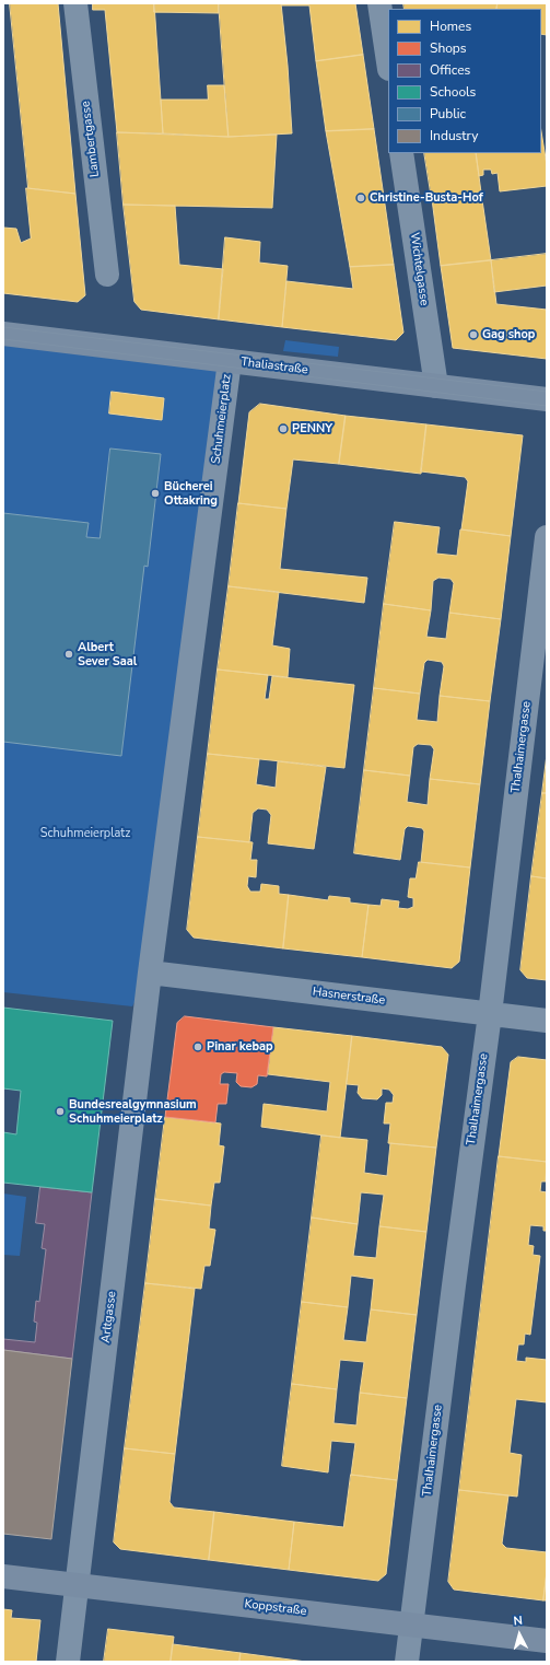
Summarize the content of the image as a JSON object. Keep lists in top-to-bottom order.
{
  "streets": {
    "main road": ["Thaliastraße", "Koppstraße"],
    "street": [
      "Lambertgasse",
      "Wichtelgasse",
      "Schuhmeierplatz",
      "Thalhaimergasse",
      "Hasnerstraße",
      "Arltgasse"
    ]
  },
  "crossings": [
    ["Wichtelgasse", "Thaliastraße"],
    ["Thaliastraße", "Schuhmeierplatz"],
    ["Schuhmeierplatz", "Hasnerstraße"],
    ["Schuhmeierplatz", "Arltgasse"],
    ["Thalhaimergasse", "Hasnerstraße"],
    ["Thalhaimergasse", "Koppstraße"],
    ["Hasnerstraße", "Arltgasse"],
    ["Arltgasse", "Koppstraße"]
  ],
  "parks": ["Schuhmeierplatz"],
  "places": [
    "Christine-Busta-Hof",
    "Gag shop",
    "PENNY",
    "Bücherei Ottakring",
    "Albert Sever Saal",
    "Pinar kebap",
    "Bundesrealgymnasium Schuhmeierplatz"
  ],
  "legend": [
    "Homes",
    "Shops",
    "Offices",
    "Schools",
    "Public",
    "Industry"
  ],
  "north": "top"
}
